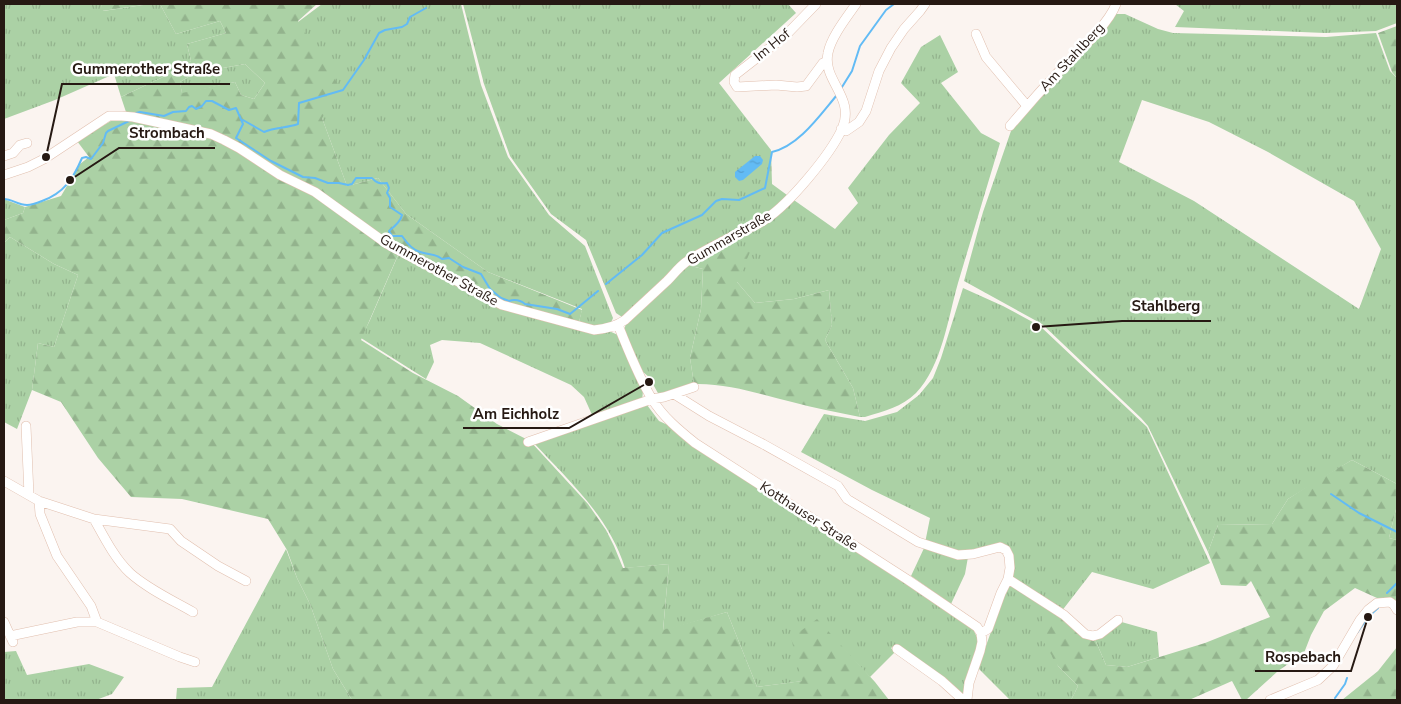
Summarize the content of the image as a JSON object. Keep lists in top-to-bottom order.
{
  "streets": {
    "street": [
      "Im Hof",
      "Am Stahlberg",
      "Gummarstraße",
      "Gummerother Straße",
      "Kotthauser Straße"
    ]
  },
  "crossings": [
    ["Im Hof", "Gummarstraße"],
    ["Gummarstraße", "Gummerother Straße"],
    ["Gummarstraße", "Kotthauser Straße"],
    ["Gummerother Straße", "Kotthauser Straße"]
  ],
  "places": [
    "Gummerother Straße",
    "Strombach",
    "Stahlberg",
    "Am Eichholz",
    "Rospebach"
  ]
}
